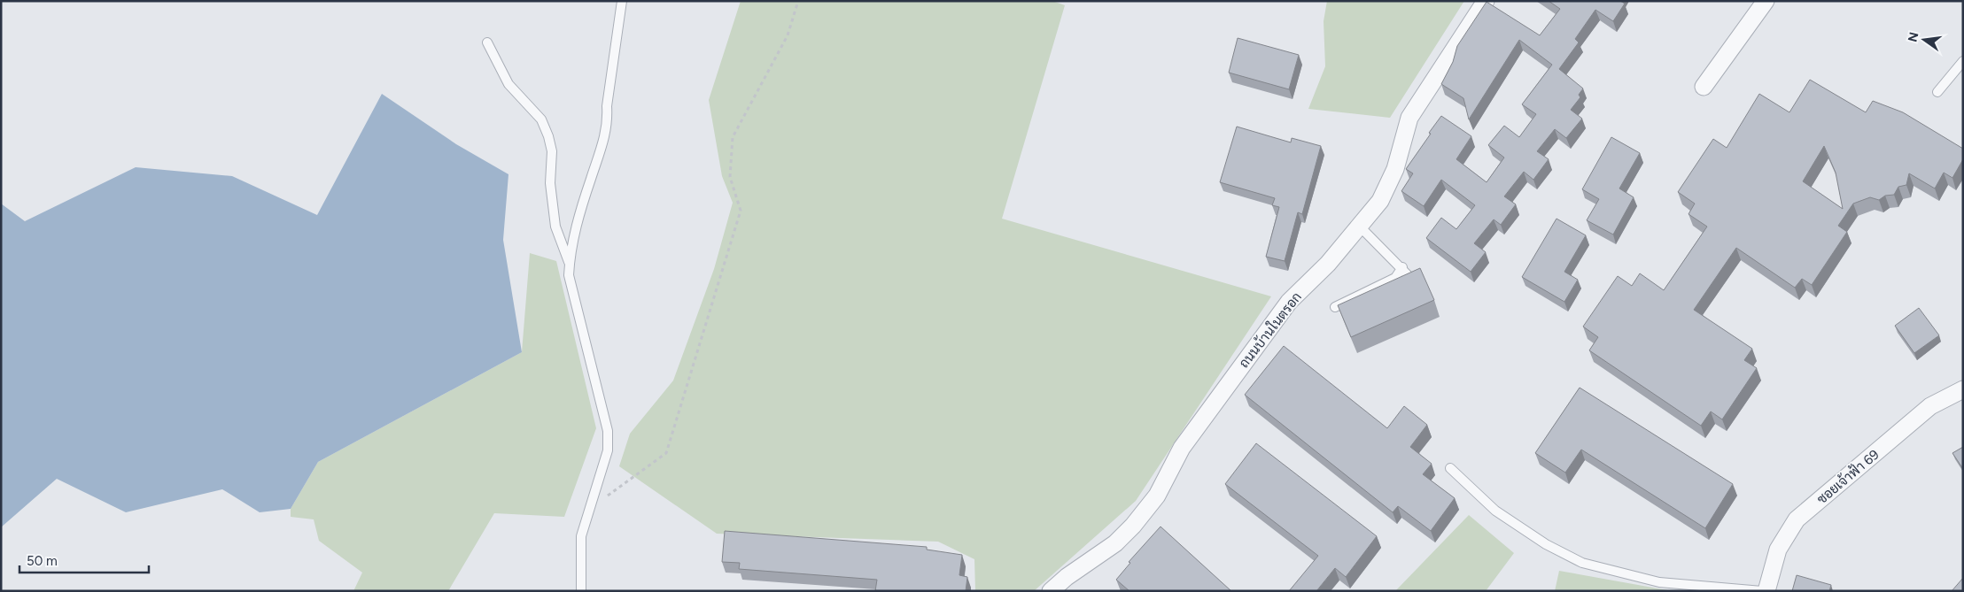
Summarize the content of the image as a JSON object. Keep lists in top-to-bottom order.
{
  "streets": {
    "street": ["ถนนบ้านในตรอก", "ซอยเจ้าฟ้า 69"]
  },
  "scale_bar": "50 m",
  "north": "left"
}
